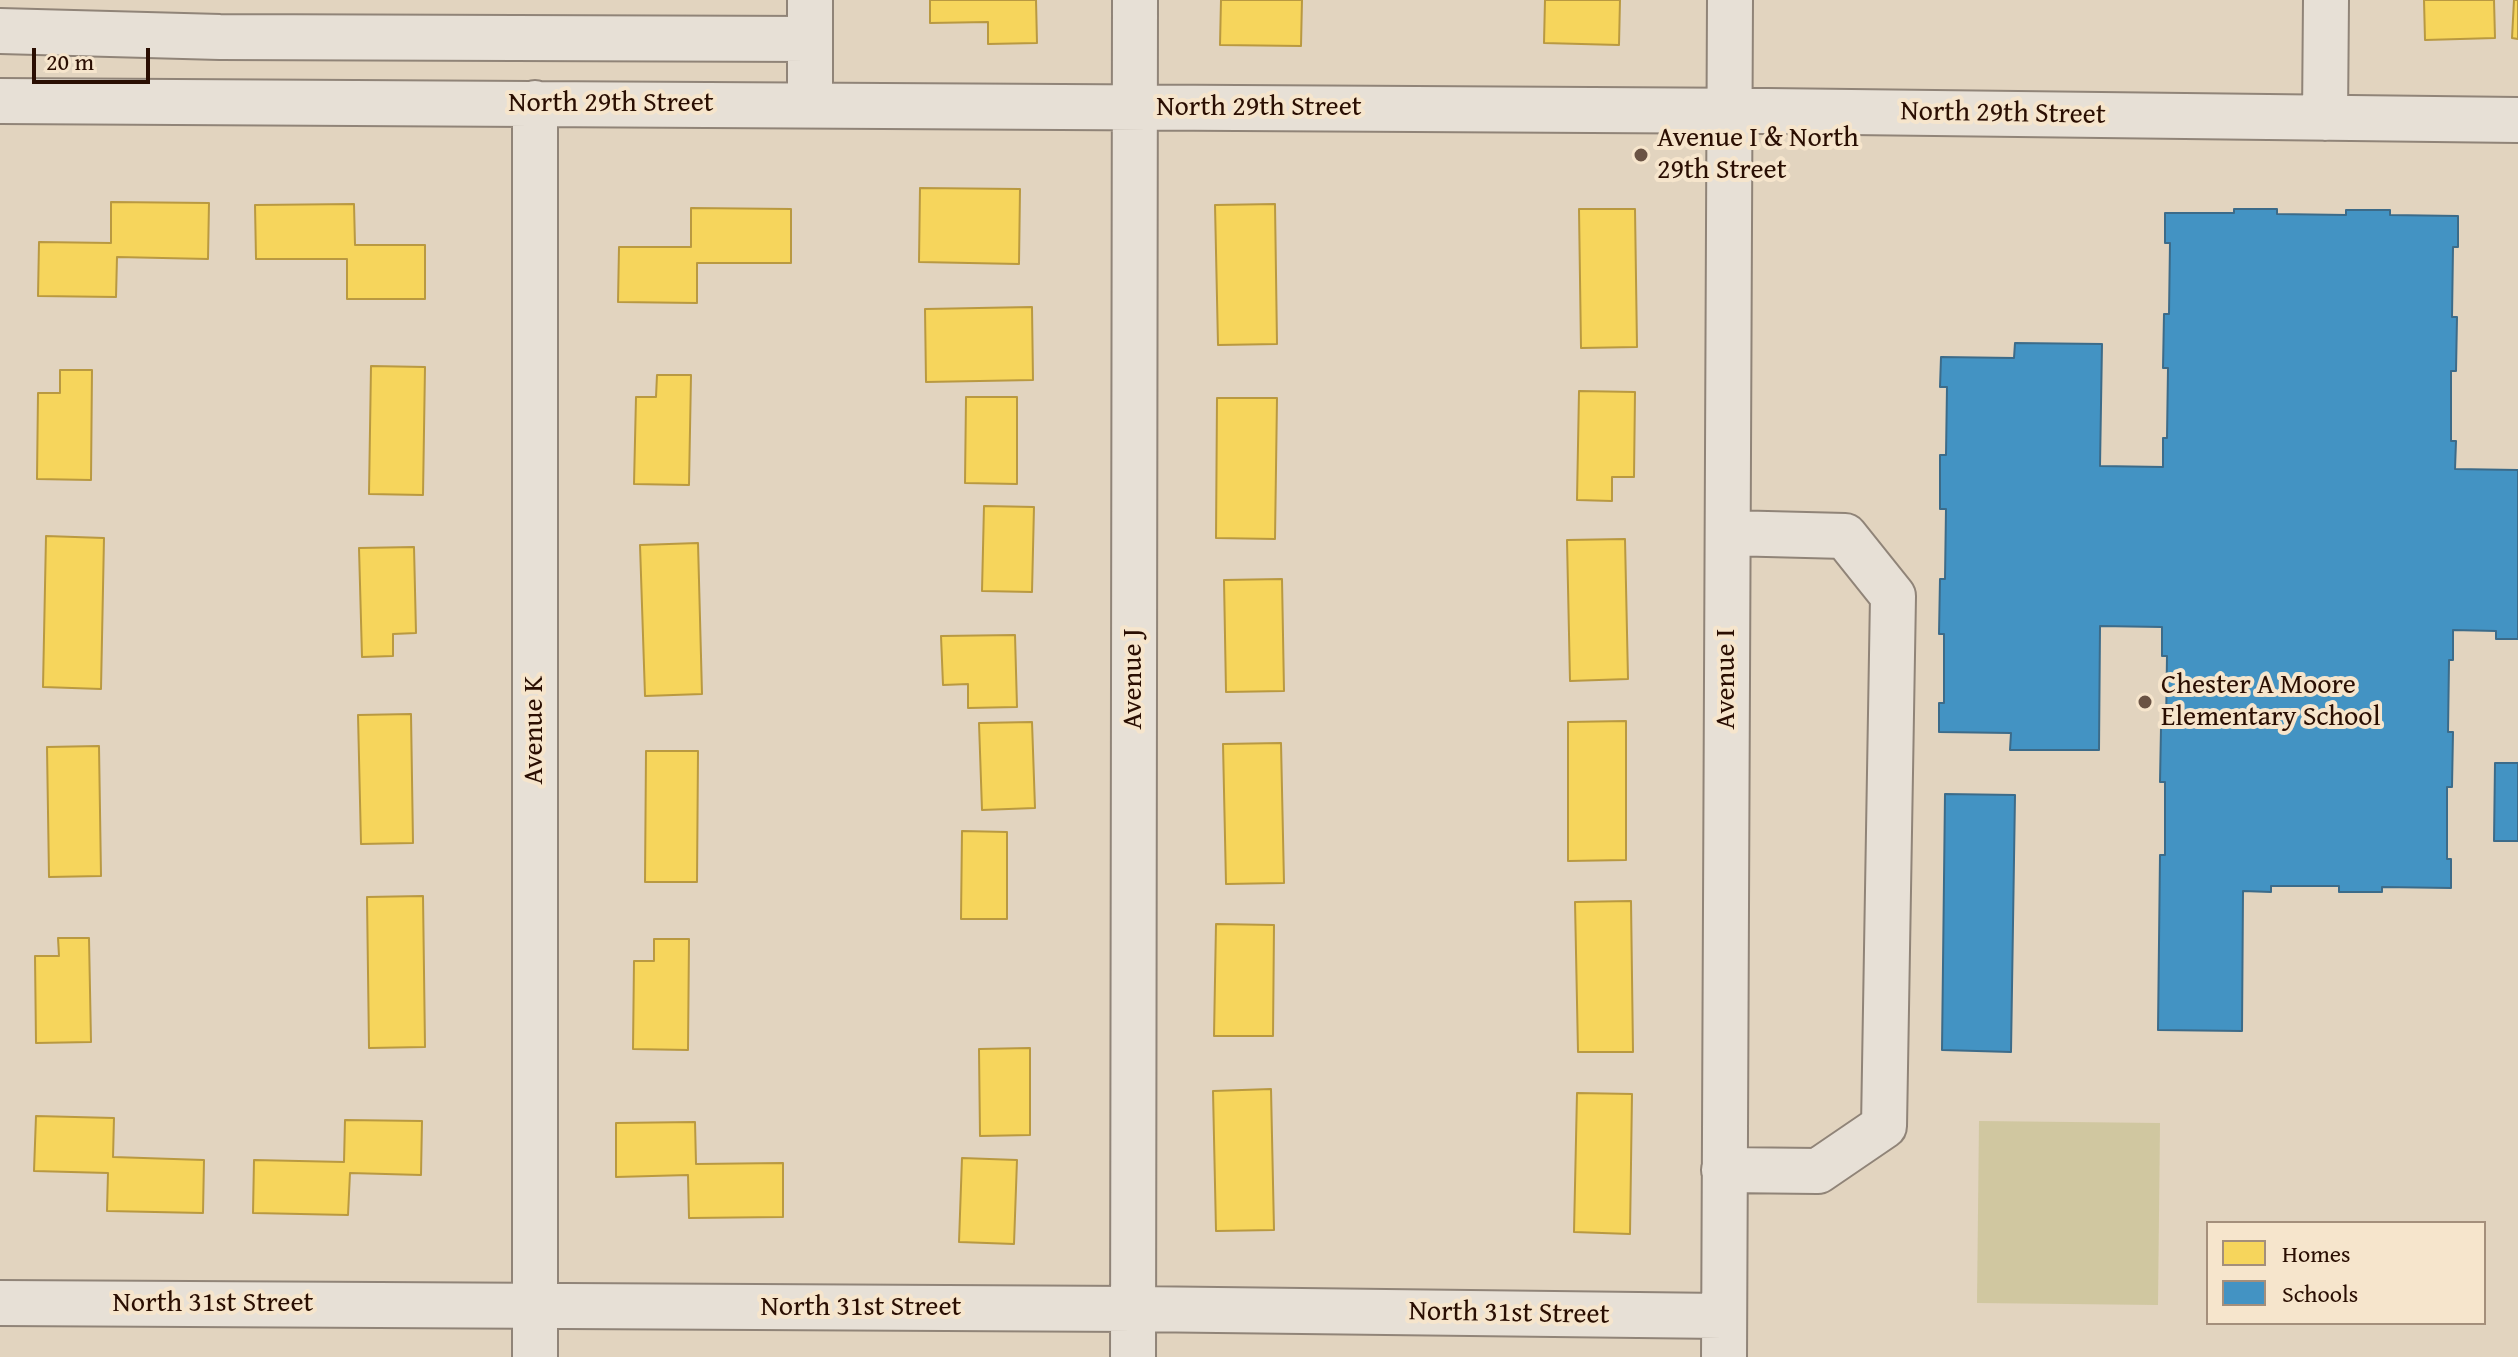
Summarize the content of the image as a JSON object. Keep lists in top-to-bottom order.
{
  "streets": {
    "street": [
      "North 29th Street",
      "Avenue J",
      "Avenue I",
      "Avenue K",
      "North 31st Street"
    ]
  },
  "crossings": [
    ["North 29th Street", "Avenue J"],
    ["North 29th Street", "Avenue I"],
    ["North 29th Street", "Avenue K"],
    ["Avenue J", "North 31st Street"],
    ["Avenue I", "North 31st Street"],
    ["Avenue K", "North 31st Street"]
  ],
  "places": ["Avenue I & North 29th Street", "Chester A Moore Elementary School"],
  "legend": ["Homes", "Schools"],
  "scale_bar": "20 m"
}
